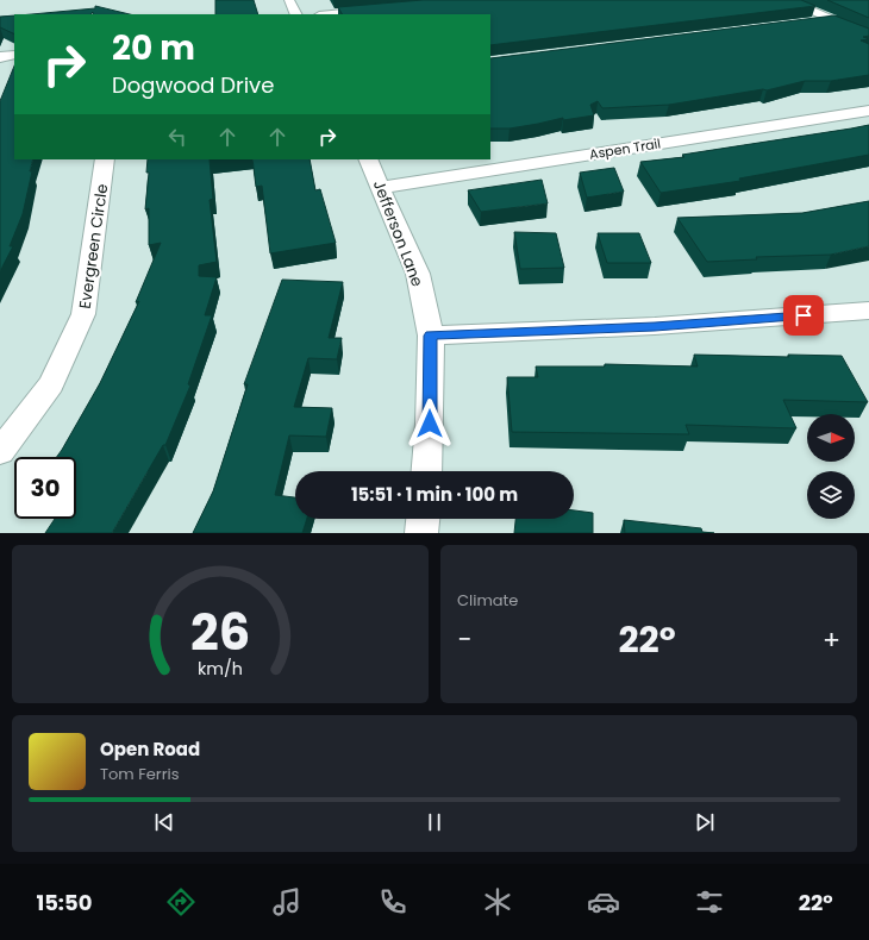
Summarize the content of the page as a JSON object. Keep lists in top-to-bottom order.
{
  "streets": {
    "street": ["Aspen Trail", "Jefferson Lane", "Evergreen Circle"]
  },
  "crossings": [
    ["Aspen Trail", "Jefferson Lane"]
  ],
  "north": "right",
  "page": {
    "turn": ["20 m", "Dogwood Drive"],
    "limit": "30",
    "trip": "15:51 · 1 min · 100 m",
    "tile": "Climate",
    "heat": ["−", "22°", "+"],
    "song": ["Open Road", "Tom Ferris"],
    "tabs": ["15:50", "22°"],
    "gauge": ["26", "km/h"]
  }
}
